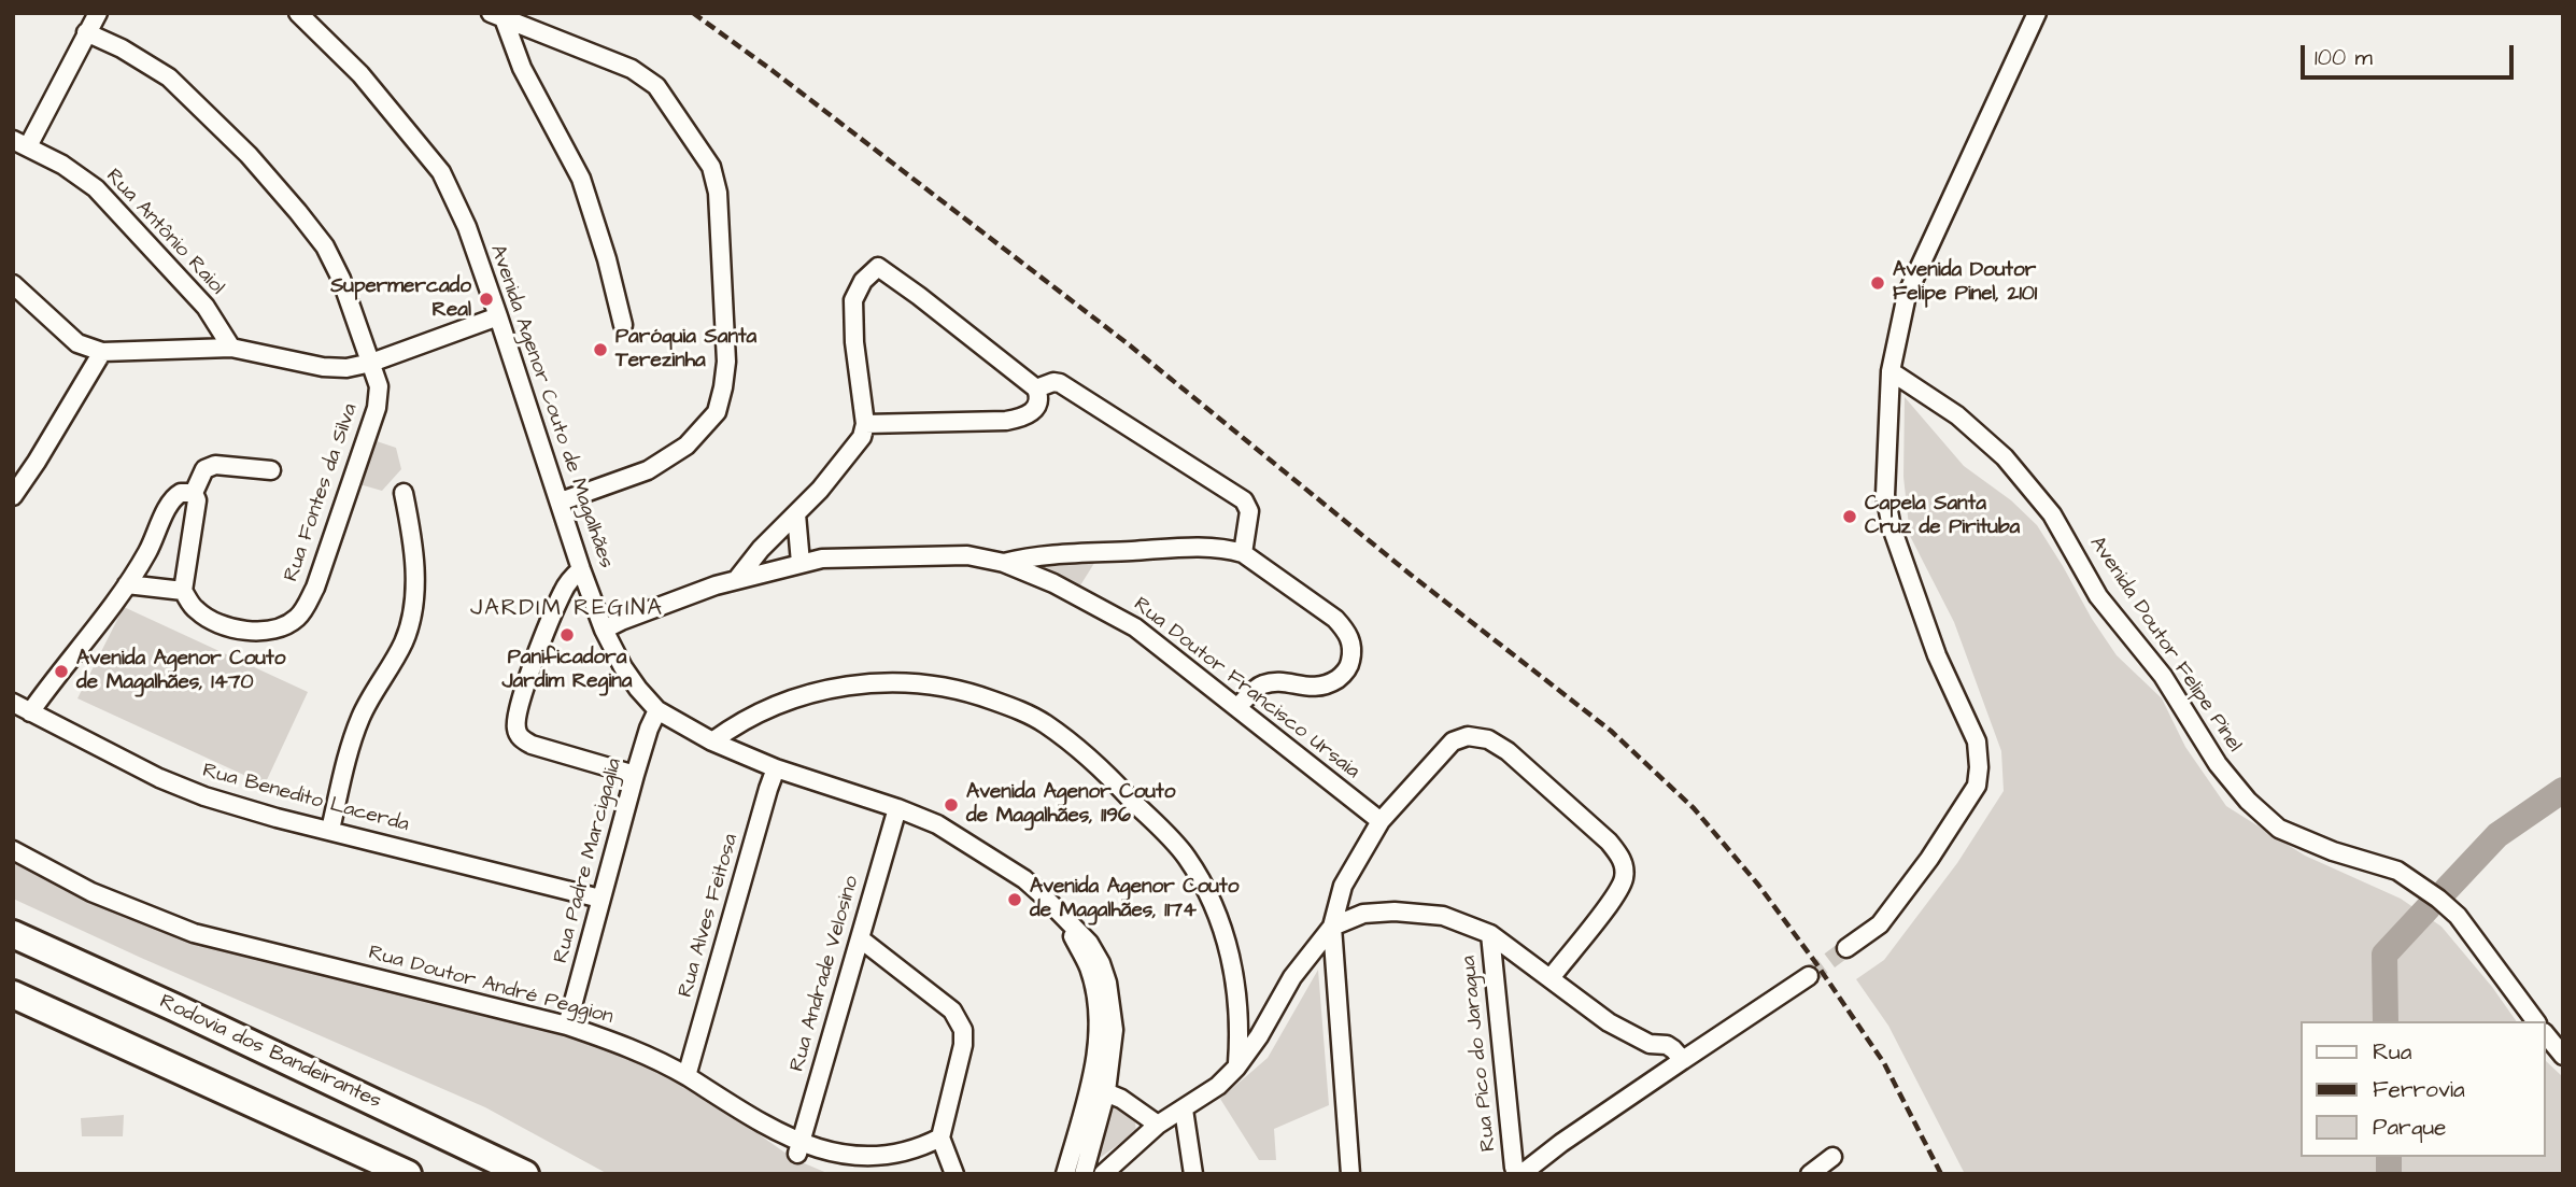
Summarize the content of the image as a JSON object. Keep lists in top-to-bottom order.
{
  "streets": {
    "highway": ["Rodovia dos Bandeirantes"],
    "street": [
      "Rua Antônio Raiol",
      "Avenida Agenor Couto de Magalhães",
      "Rua Fontes da Silva",
      "Avenida Doutor Felipe Pinel",
      "Rua Doutor Francisco Ursaia",
      "Rua Benedito Lacerda",
      "Rua Padre Marcigaglia",
      "Rua Alves Feitosa",
      "Rua Andrade Velosino",
      "Rua Doutor André Peggion",
      "Rua Pico do Jaragua"
    ]
  },
  "crossings": [
    ["Avenida Agenor Couto de Magalhães", "Rua Doutor Francisco Ursaia"],
    ["Avenida Agenor Couto de Magalhães", "Rua Padre Marcigaglia"],
    ["Avenida Agenor Couto de Magalhães", "Rua Alves Feitosa"],
    ["Avenida Agenor Couto de Magalhães", "Rua Andrade Velosino"],
    ["Rua Benedito Lacerda", "Rua Padre Marcigaglia"],
    ["Rua Padre Marcigaglia", "Rua Doutor André Peggion"],
    ["Rua Alves Feitosa", "Rua Doutor André Peggion"],
    ["Rua Andrade Velosino", "Rua Doutor André Peggion"]
  ],
  "districts": ["JARDIM REGINA"],
  "places": [
    "Avenida Doutor Felipe Pinel, 2101",
    "Supermercado Real",
    "Paróquia Santa Terezinha",
    "Capela Santa Cruz de Pirituba",
    "Panificadora Jardim Regina",
    "Avenida Agenor Couto de Magalhães, 1470",
    "Avenida Agenor Couto de Magalhães, 1196",
    "Avenida Agenor Couto de Magalhães, 1174"
  ],
  "legend": ["Rua", "Ferrovia", "Parque"],
  "scale_bar": "100 m"
}
